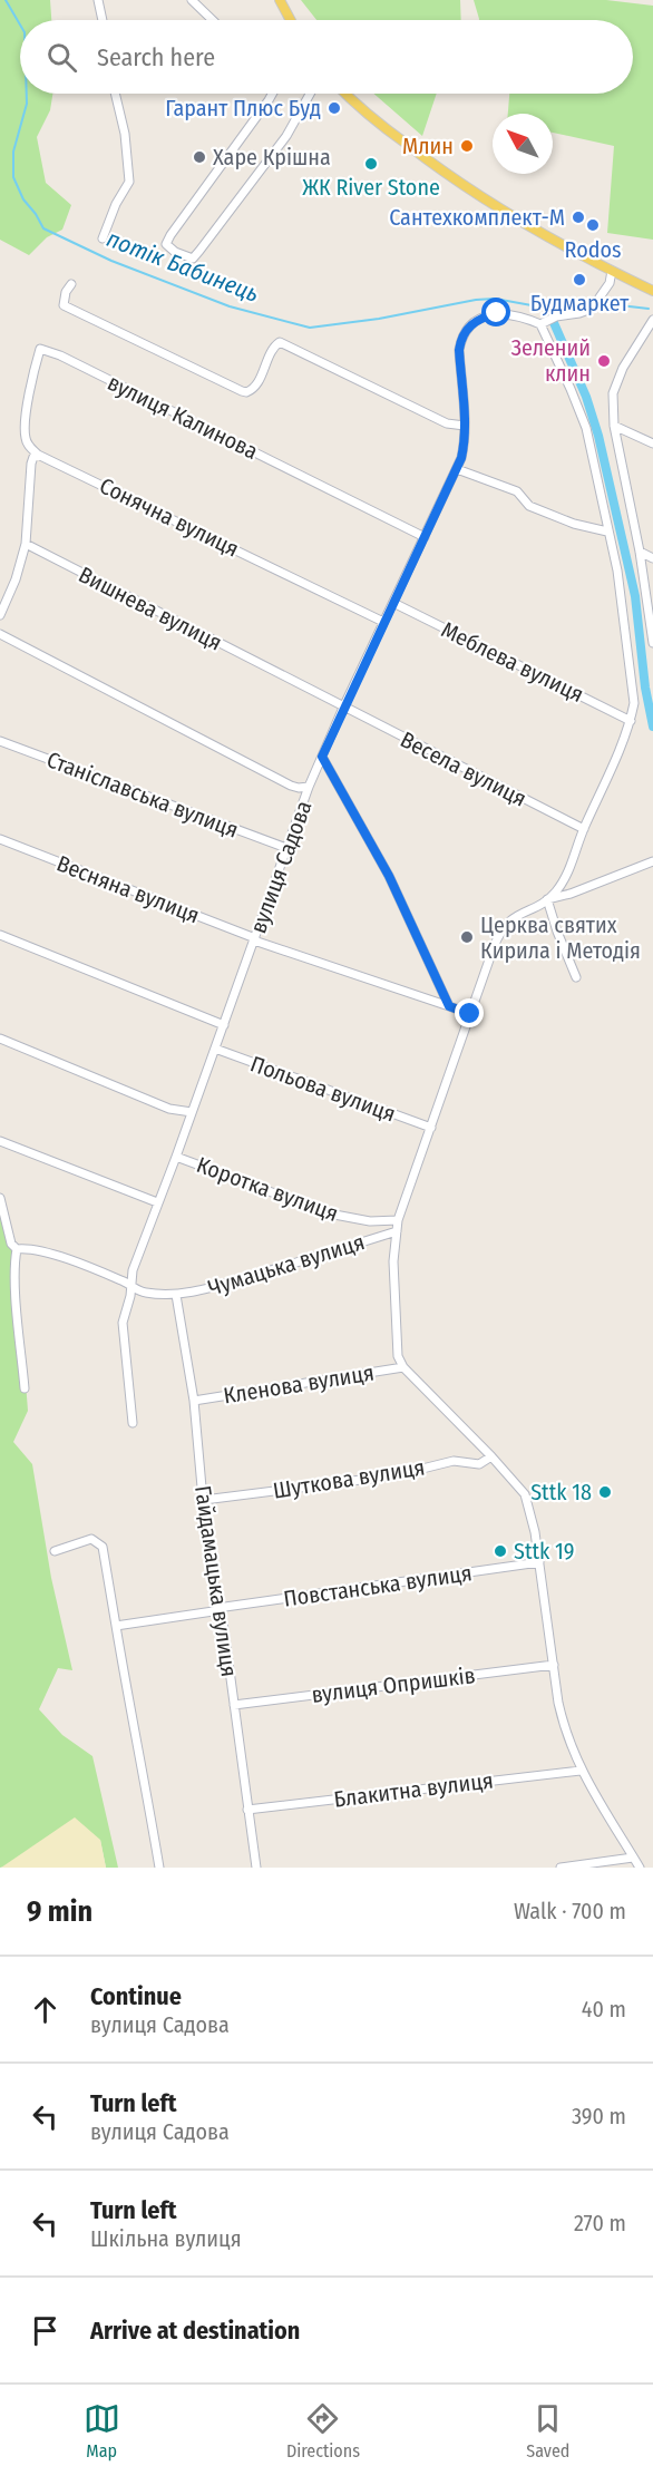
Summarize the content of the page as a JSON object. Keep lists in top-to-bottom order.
{
  "streets": {
    "street": [
      "вулиця Калинова",
      "Сонячна вулиця",
      "Вишнева вулиця",
      "Меблева вулиця",
      "Весела вулиця",
      "Станіславська вулиця",
      "вулиця Садова",
      "Весняна вулиця",
      "Польова вулиця",
      "Коротка вулиця",
      "Чумацька вулиця",
      "Кленова вулиця",
      "Шуткова вулиця",
      "Гайдамацька вулиця",
      "Повстанська вулиця",
      "вулиця Опришків",
      "Блакитна вулиця"
    ]
  },
  "crossings": [
    ["вулиця Калинова", "Сонячна вулиця"],
    ["вулиця Калинова", "вулиця Садова"],
    ["Сонячна вулиця", "вулиця Садова"],
    ["Вишнева вулиця", "Весела вулиця"],
    ["Вишнева вулиця", "вулиця Садова"],
    ["Меблева вулиця", "вулиця Садова"],
    ["Весела вулиця", "вулиця Садова"],
    ["Станіславська вулиця", "вулиця Садова"],
    ["вулиця Садова", "Весняна вулиця"],
    ["вулиця Садова", "Польова вулиця"],
    ["вулиця Садова", "Коротка вулиця"],
    ["вулиця Садова", "Чумацька вулиця"],
    ["Чумацька вулиця", "Гайдамацька вулиця"],
    ["Кленова вулиця", "Гайдамацька вулиця"],
    ["Шуткова вулиця", "Гайдамацька вулиця"],
    ["Гайдамацька вулиця", "Повстанська вулиця"],
    ["Гайдамацька вулиця", "вулиця Опришків"],
    ["Гайдамацька вулиця", "Блакитна вулиця"]
  ],
  "water": ["потік Бабинець"],
  "places": [
    "Гарант Плюс Буд",
    "Млин",
    "Харе Крішна",
    "ЖК River Stone",
    "Сантехкомплект-М",
    "Rodos",
    "Будмаркет",
    "Зелений клин",
    "Церква святих Кирила і Методія",
    "Sttk 18",
    "Sttk 19"
  ],
  "north": "top left",
  "page": {
    "search": "Search here",
    "heading": ["9 min", "Walk · 700 m"],
    "list": [
      ["Continue", "вулиця Садова", "40 m"],
      ["Turn left", "вулиця Садова", "390 m"],
      ["Turn left", "Шкільна вулиця", "270 m"],
      "Arrive at destination"
    ],
    "nav": ["Map", "Directions", "Saved"]
  }
}
